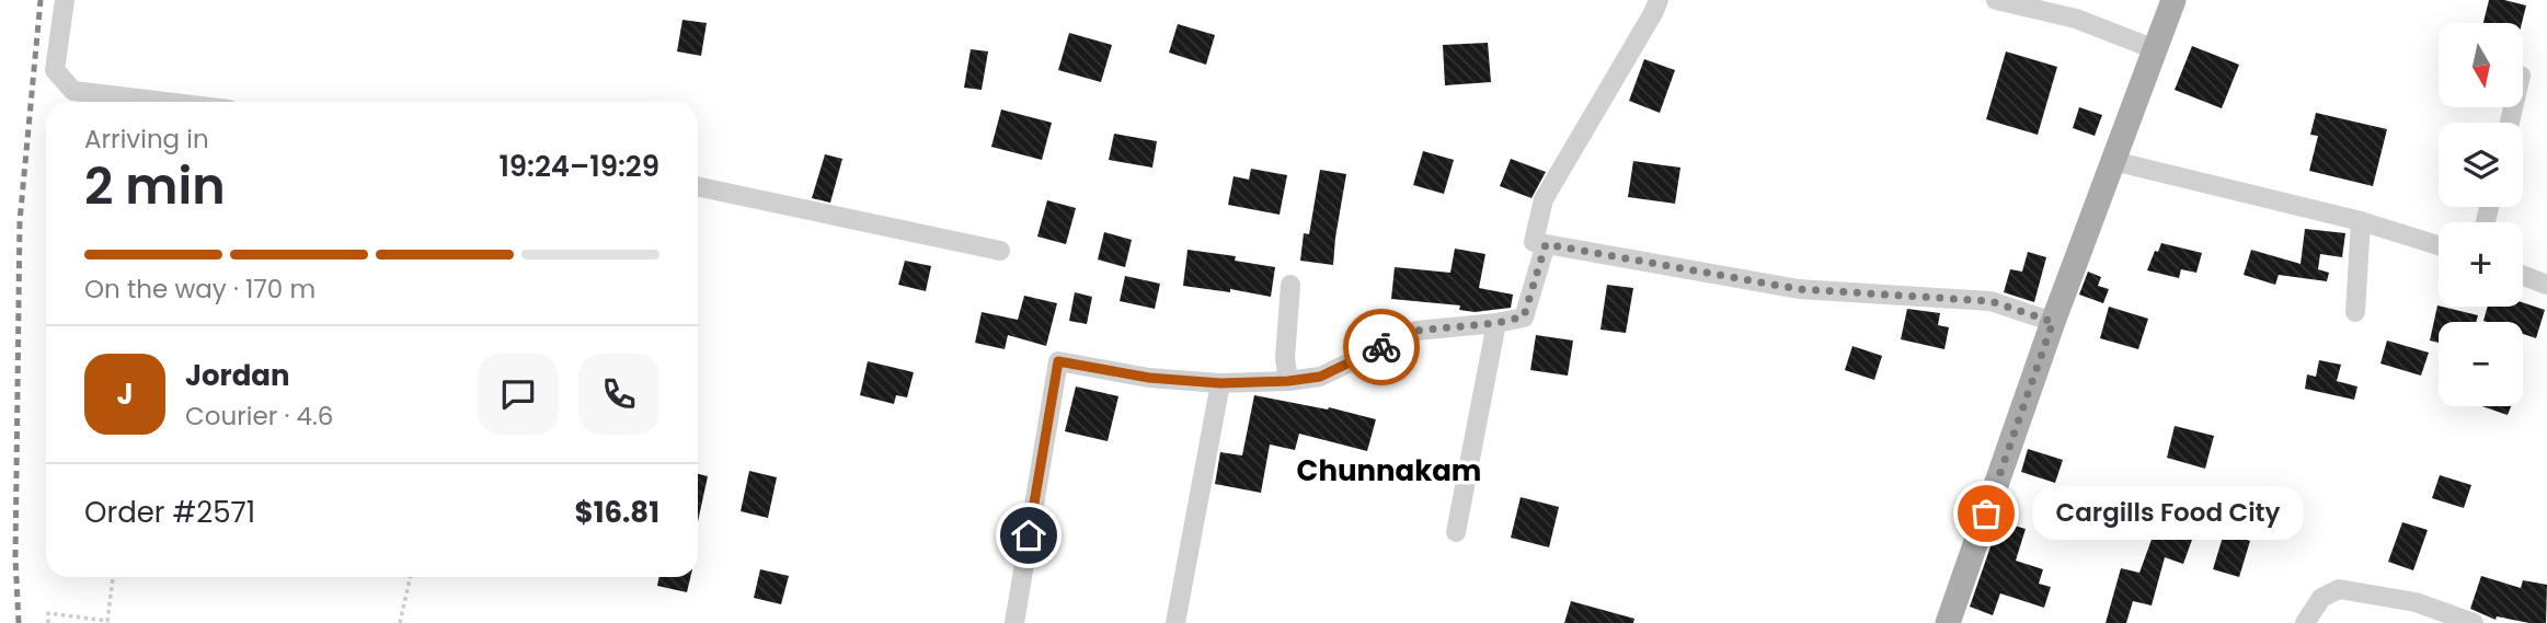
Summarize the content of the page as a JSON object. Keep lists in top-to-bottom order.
{
  "districts": ["Chunnakam"],
  "places": ["Cargills Food City"],
  "north": "bottom",
  "page": {
    "map_buttons": ["+", "−"],
    "heading": ["2 min", "Arriving in", "19:24–19:29"],
    "panel": [
      "Jordan",
      "Courier · 4.6",
      "Order #2571",
      "$16.81"
    ],
    "bar": "On the way · 170 m",
    "round": "J",
    "bubble": "Cargills Food City"
  }
}
